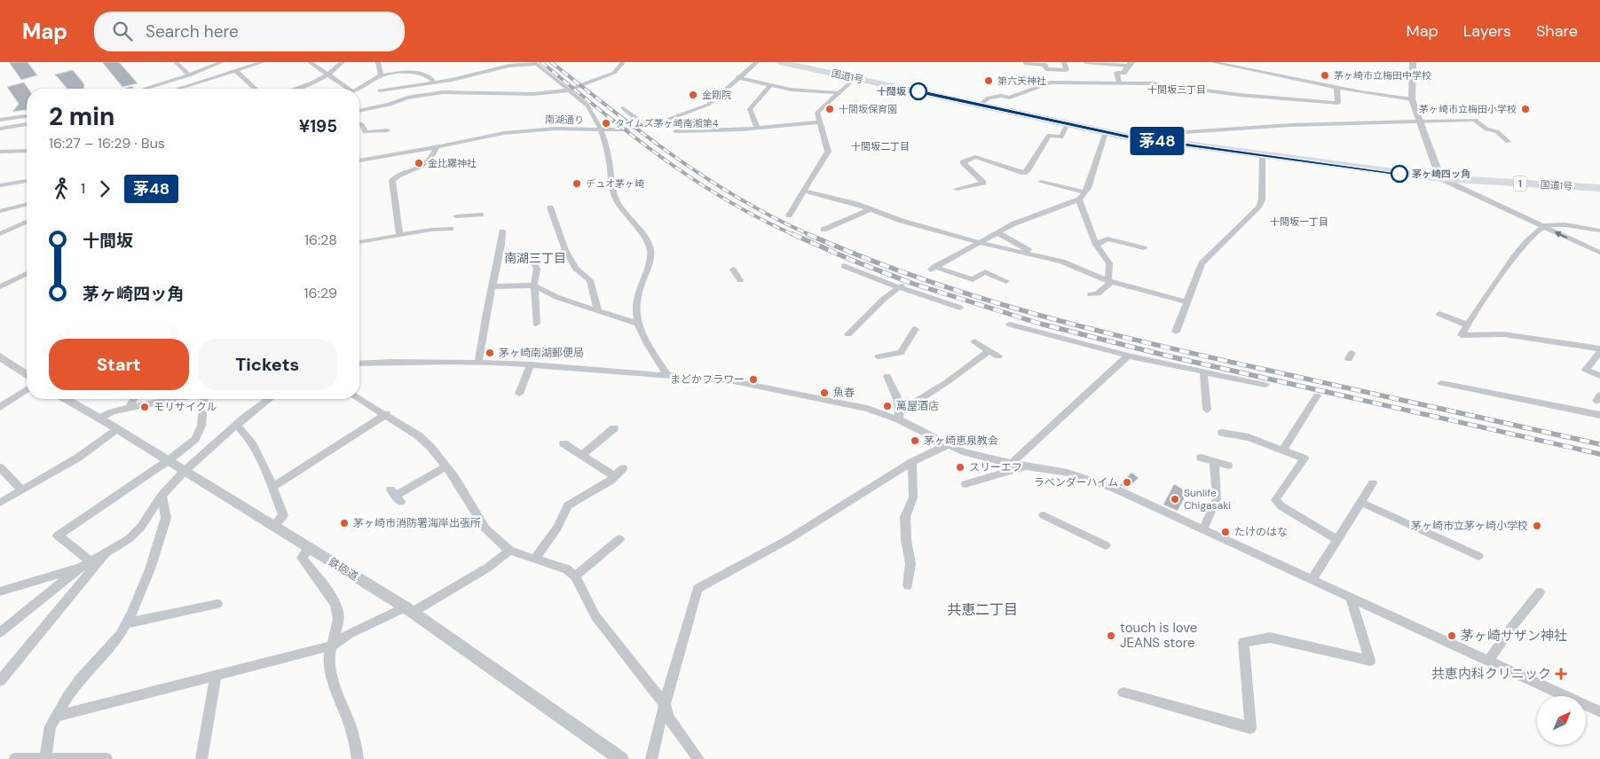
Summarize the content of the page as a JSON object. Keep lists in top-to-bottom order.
{
  "streets": {
    "highway": ["国道1号", "1"],
    "street": ["南湖通り", "鉄砲道"]
  },
  "districts": [
    "十間坂三丁目",
    "十間坂二丁目",
    "十間坂一丁目",
    "南湖三丁目",
    "共恵二丁目"
  ],
  "places": {
    "other": [
      "茅ヶ崎市立梅田中学校",
      "第六天神社",
      "十間坂",
      "金剛院",
      "十間坂保育園",
      "茅ヶ崎市立梅田小学校",
      "タイムズ茅ヶ崎南湘第4",
      "金比羅神社",
      "茅ヶ崎四ッ角",
      "デュオ茅ヶ崎",
      "茅ヶ崎南湖郵便局",
      "まどかフラワー",
      "魚春",
      "萬屋酒店",
      "モリサイクル",
      "茅ヶ崎恵泉教会",
      "スリーエフ",
      "ラベンダーハイム",
      "Sunlife Chigasaki",
      "茅ヶ崎市消防署海岸出張所",
      "茅ヶ崎市立茅ヶ崎小学校",
      "たけのはな",
      "touch is love JEANS store",
      "茅ヶ崎サザン神社"
    ],
    "health": ["共恵内科クリニック"]
  },
  "lines": ["bus line 茅48"],
  "north": "top right",
  "page": {
    "header": "Map",
    "search": "Search here",
    "nav": ["Map", "Layers", "Share"],
    "on_map": "茅48",
    "heading": ["2 min", "16:27 – 16:29 · Bus", "¥195"],
    "legs": ["1", "茅48"],
    "list": [
      {
        "name": "十間坂",
        "value": "16:28"
      },
      {
        "name": "茅ヶ崎四ッ角",
        "value": "16:29"
      }
    ],
    "buttons": ["Start", "Tickets"]
  }
}
